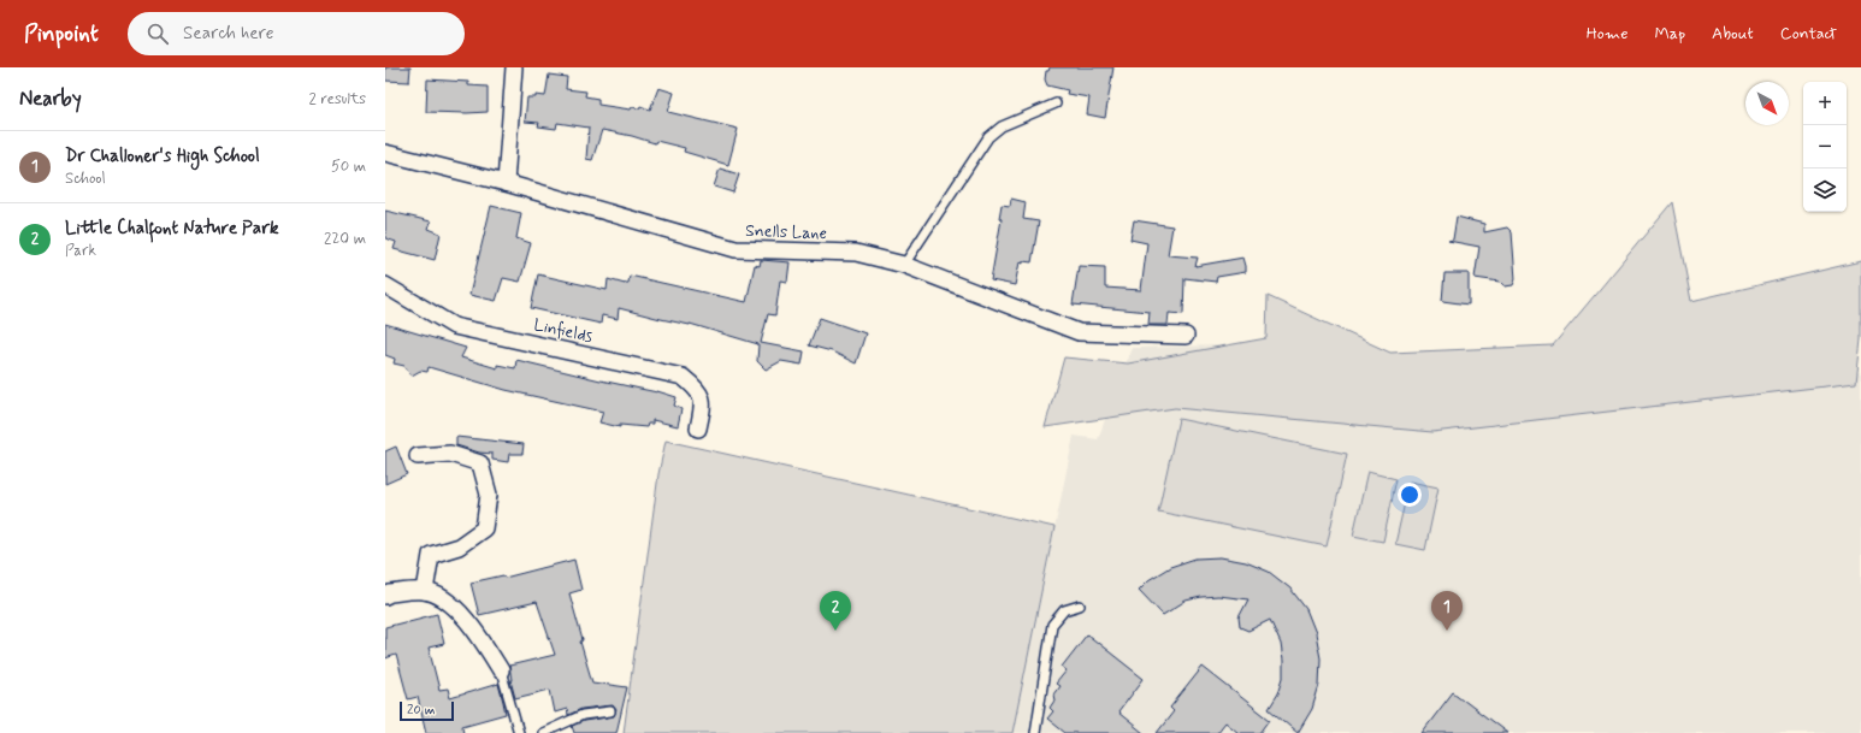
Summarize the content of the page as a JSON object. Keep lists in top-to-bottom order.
{
  "streets": {
    "street": ["Snells Lane", "Linfields"]
  },
  "scale_bar": "20 m",
  "north": "bottom right",
  "page": {
    "header": "Pinpoint",
    "search": "Search here",
    "nav": [
      "Home",
      "Map",
      "About",
      "Contact"
    ],
    "heading": ["Nearby", "2 results"],
    "map_buttons": ["+", "−"],
    "list": [
      {
        "mark": "1",
        "name": "Dr Challoner's High School",
        "note": "School",
        "value": "50 m"
      },
      {
        "mark": "2",
        "name": "Little Chalfont Nature Park",
        "note": "Park",
        "value": "220 m"
      }
    ],
    "pins": ["1", "2"],
    "scale": "20 m"
  }
}
